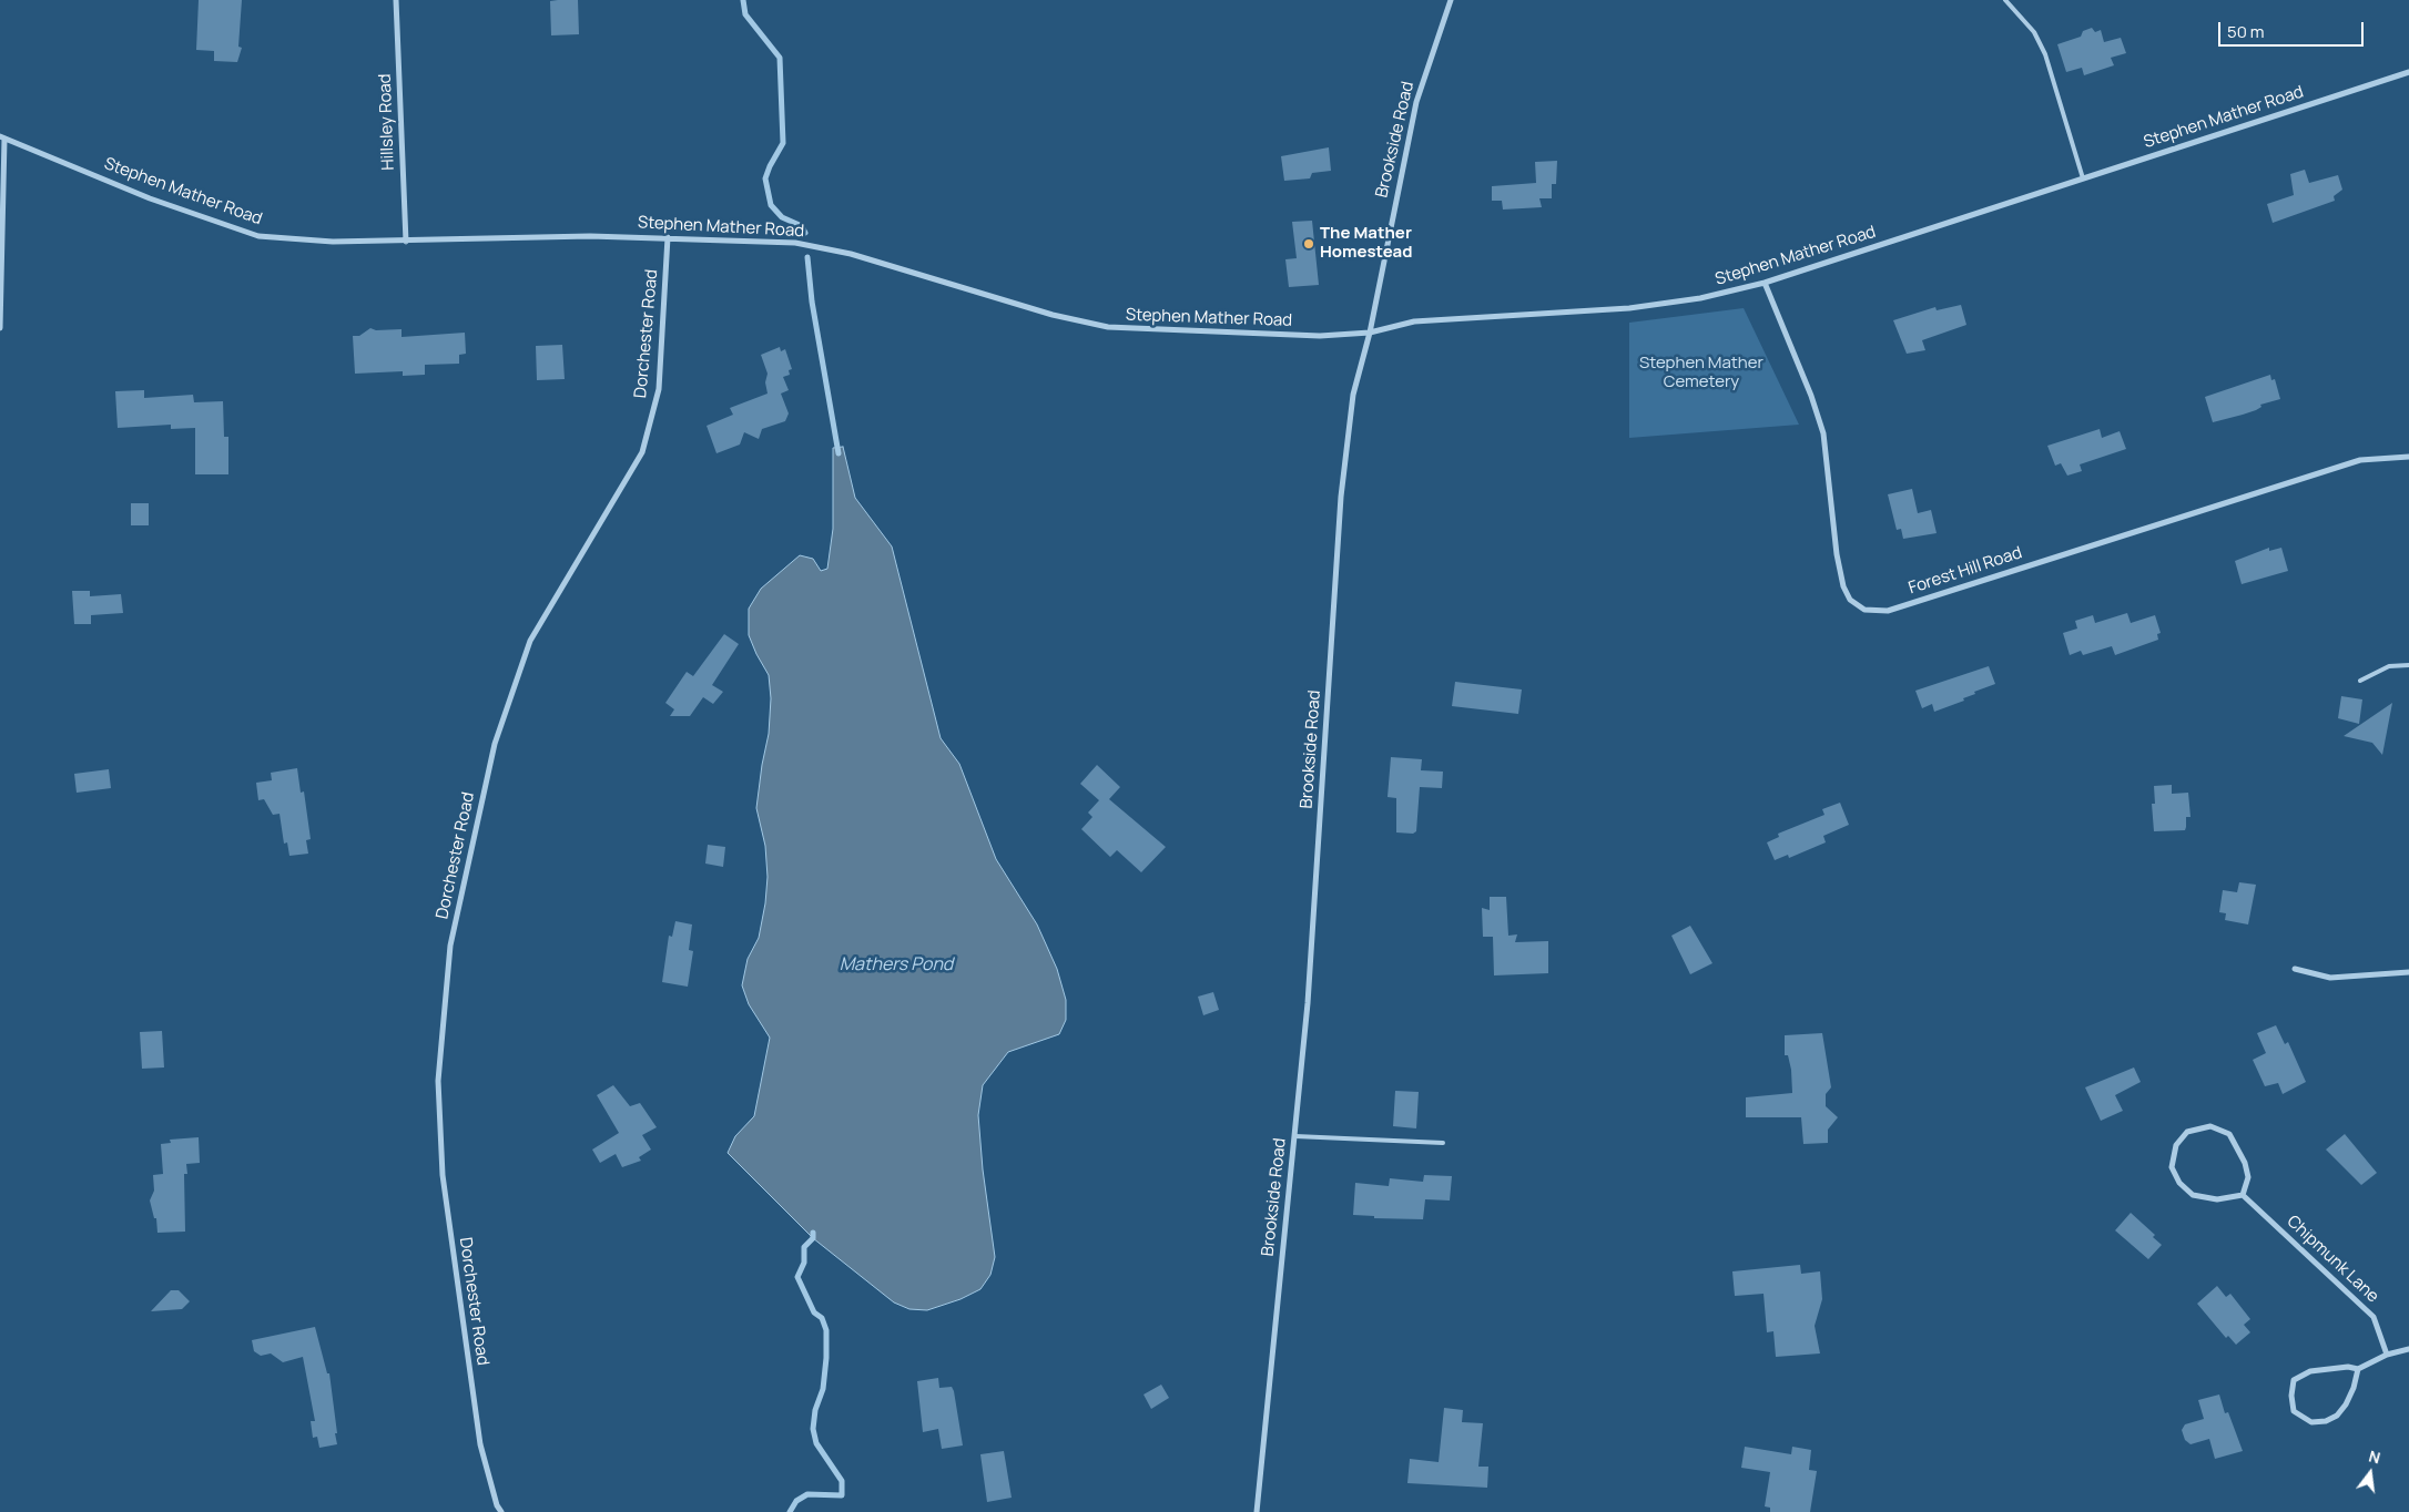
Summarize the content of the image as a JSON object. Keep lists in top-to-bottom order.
{
  "streets": {
    "street": [
      "Stephen Mather Road",
      "Hillsley Road",
      "Brookside Road",
      "Dorchester Road",
      "Forest Hill Road",
      "Chipmunk Lane"
    ]
  },
  "crossings": [
    ["Stephen Mather Road", "Hillsley Road"],
    ["Stephen Mather Road", "Brookside Road"],
    ["Stephen Mather Road", "Dorchester Road"],
    ["Stephen Mather Road", "Forest Hill Road"]
  ],
  "water": ["Mathers Pond"],
  "parks": ["Stephen Mather Cemetery"],
  "places": ["The Mather Homestead"],
  "scale_bar": "50 m",
  "north": "top"
}
